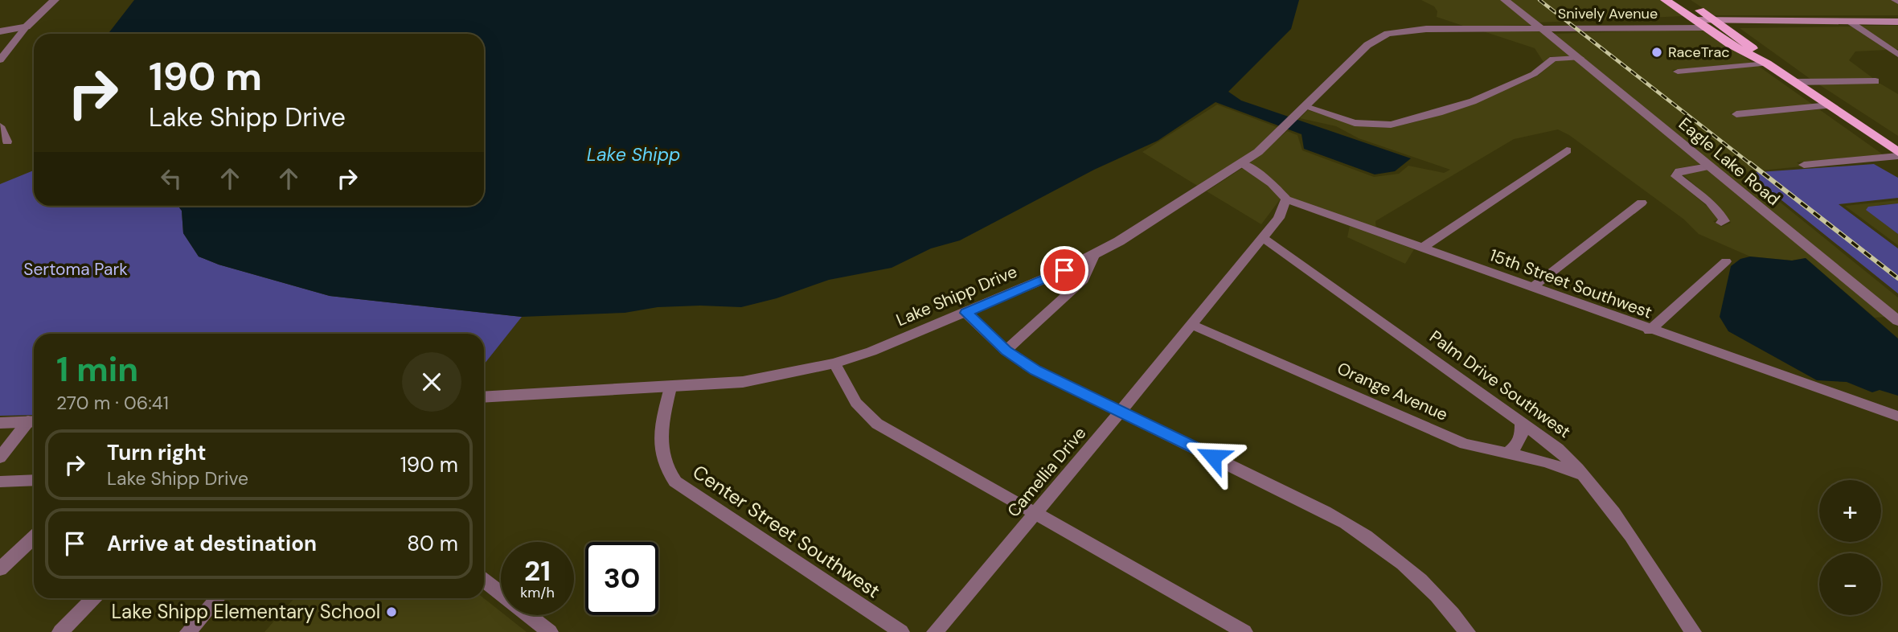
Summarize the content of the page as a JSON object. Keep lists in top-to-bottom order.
{
  "streets": {
    "main road": ["Snively Avenue"],
    "street": [
      "Eagle Lake Road",
      "15th Street Southwest",
      "Lake Shipp Drive",
      "Palm Drive Southwest",
      "Orange Avenue",
      "Camellia Drive",
      "Center Street Southwest"
    ]
  },
  "crossings": [
    ["Snively Avenue", "Eagle Lake Road"],
    ["Snively Avenue", "Lake Shipp Drive"],
    ["Eagle Lake Road", "Lake Shipp Drive"],
    ["15th Street Southwest", "Lake Shipp Drive"],
    ["15th Street Southwest", "Camellia Drive"],
    ["Lake Shipp Drive", "Center Street Southwest"],
    ["Palm Drive Southwest", "Orange Avenue"],
    ["Palm Drive Southwest", "Camellia Drive"],
    ["Orange Avenue", "Camellia Drive"]
  ],
  "water": ["Lake Shipp"],
  "parks": ["Sertoma Park"],
  "places": ["RaceTrac", "Lake Shipp Elementary School"],
  "page": {
    "turn": ["190 m", "Lake Shipp Drive"],
    "heading": ["1 min", "270 m · 06:41"],
    "list": [
      {
        "name": "Turn right",
        "note": "Lake Shipp Drive",
        "value": "190 m"
      },
      {
        "name": "Arrive at destination",
        "value": "80 m"
      }
    ],
    "map_buttons": ["+", "−"],
    "speed": "21 km/h",
    "limit": "30"
  }
}
